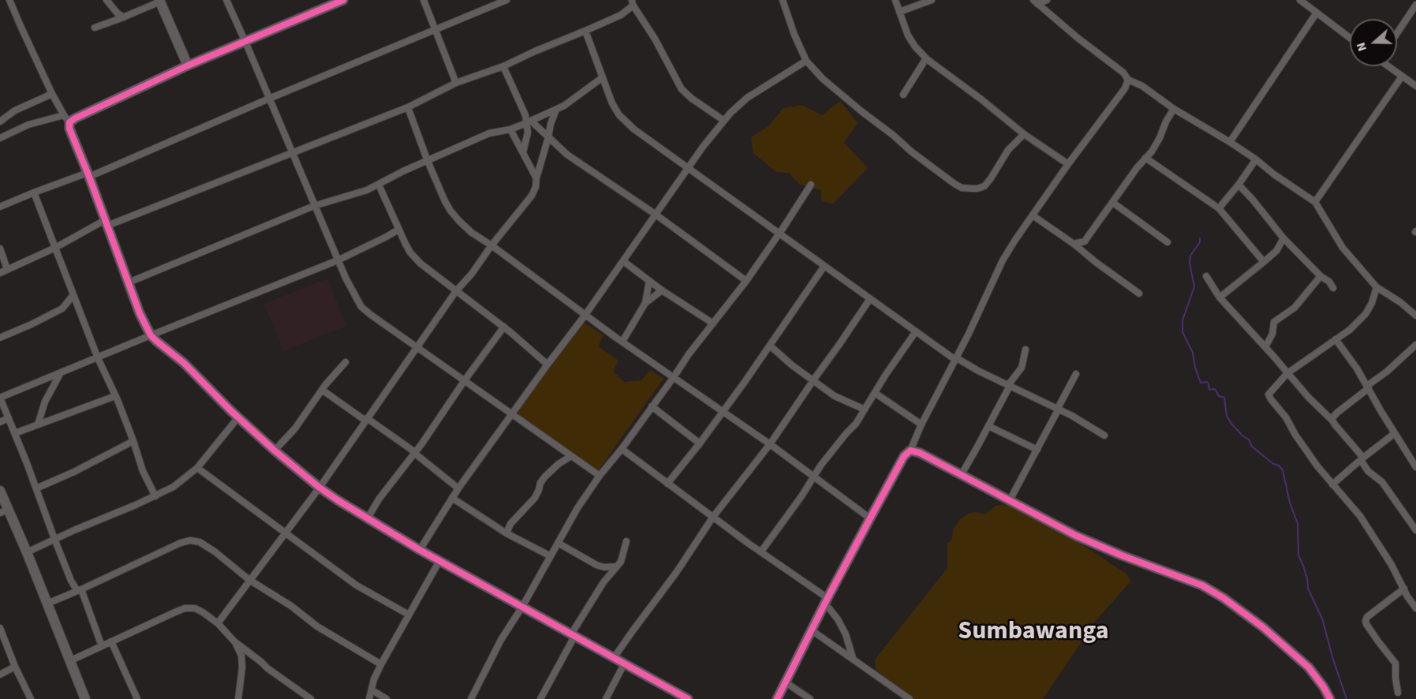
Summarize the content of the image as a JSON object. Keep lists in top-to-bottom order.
{
  "districts": ["Sumbawanga"],
  "north": "left"
}
